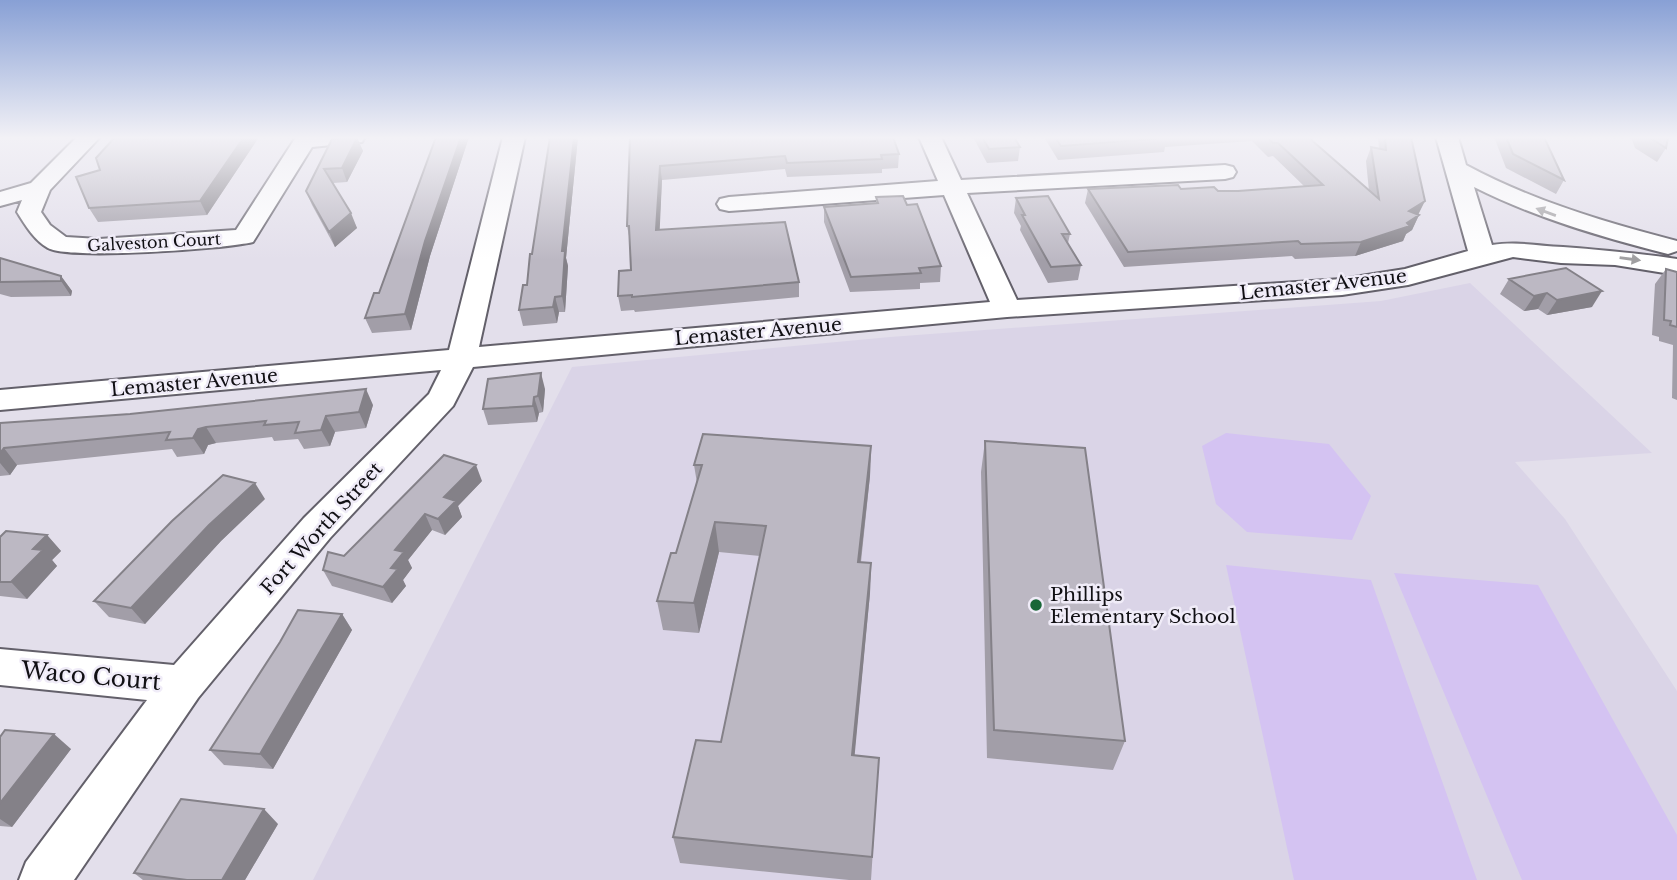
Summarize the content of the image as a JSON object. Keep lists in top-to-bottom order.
{
  "streets": {
    "street": [
      "Galveston Court",
      "Lemaster Avenue",
      "Fort Worth Street",
      "Waco Court"
    ]
  },
  "crossings": [
    ["Lemaster Avenue", "Fort Worth Street"],
    ["Fort Worth Street", "Waco Court"]
  ],
  "places": ["Phillips Elementary School"]
}
